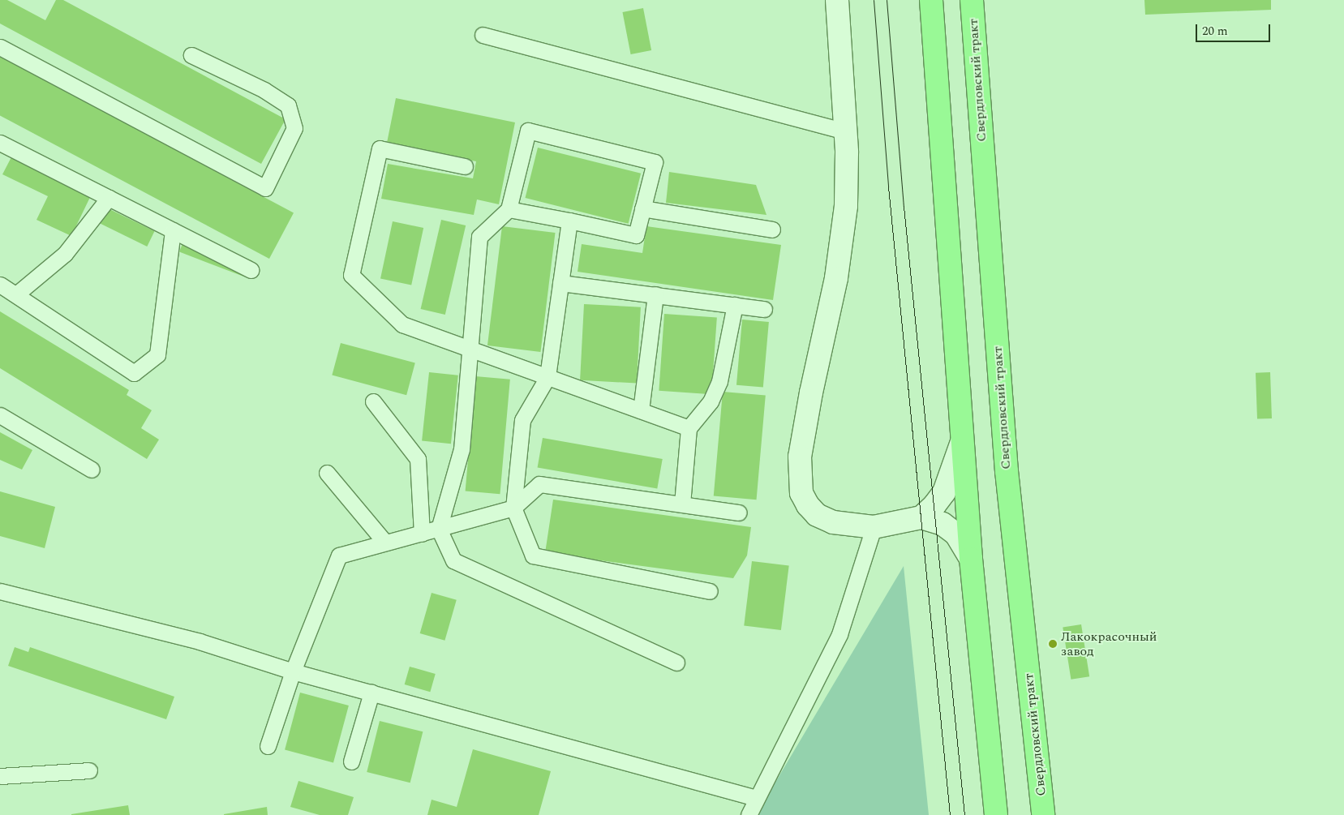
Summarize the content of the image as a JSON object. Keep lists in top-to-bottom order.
{
  "streets": {
    "main road": ["Свердловский тракт"]
  },
  "places": ["Лакокрасочный завод"],
  "scale_bar": "20 m"
}
